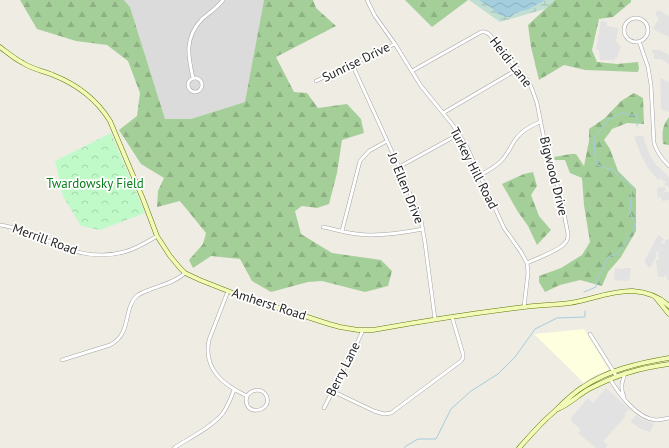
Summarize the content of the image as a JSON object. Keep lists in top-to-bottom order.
{
  "streets": {
    "street": [
      "Sunrise Drive",
      "Heidi Lane",
      "Turkey Hill Road",
      "Bigwood Drive",
      "Jo Ellen Drive",
      "Merrill Road",
      "Amherst Road",
      "Berry Lane"
    ]
  },
  "crossings": [
    ["Sunrise Drive", "Turkey Hill Road"],
    ["Sunrise Drive", "Jo Ellen Drive"],
    ["Heidi Lane", "Turkey Hill Road"],
    ["Heidi Lane", "Bigwood Drive"],
    ["Turkey Hill Road", "Bigwood Drive"],
    ["Jo Ellen Drive", "Amherst Road"],
    ["Merrill Road", "Amherst Road"],
    ["Amherst Road", "Berry Lane"]
  ],
  "parks": ["Twardowsky Field"]
}
